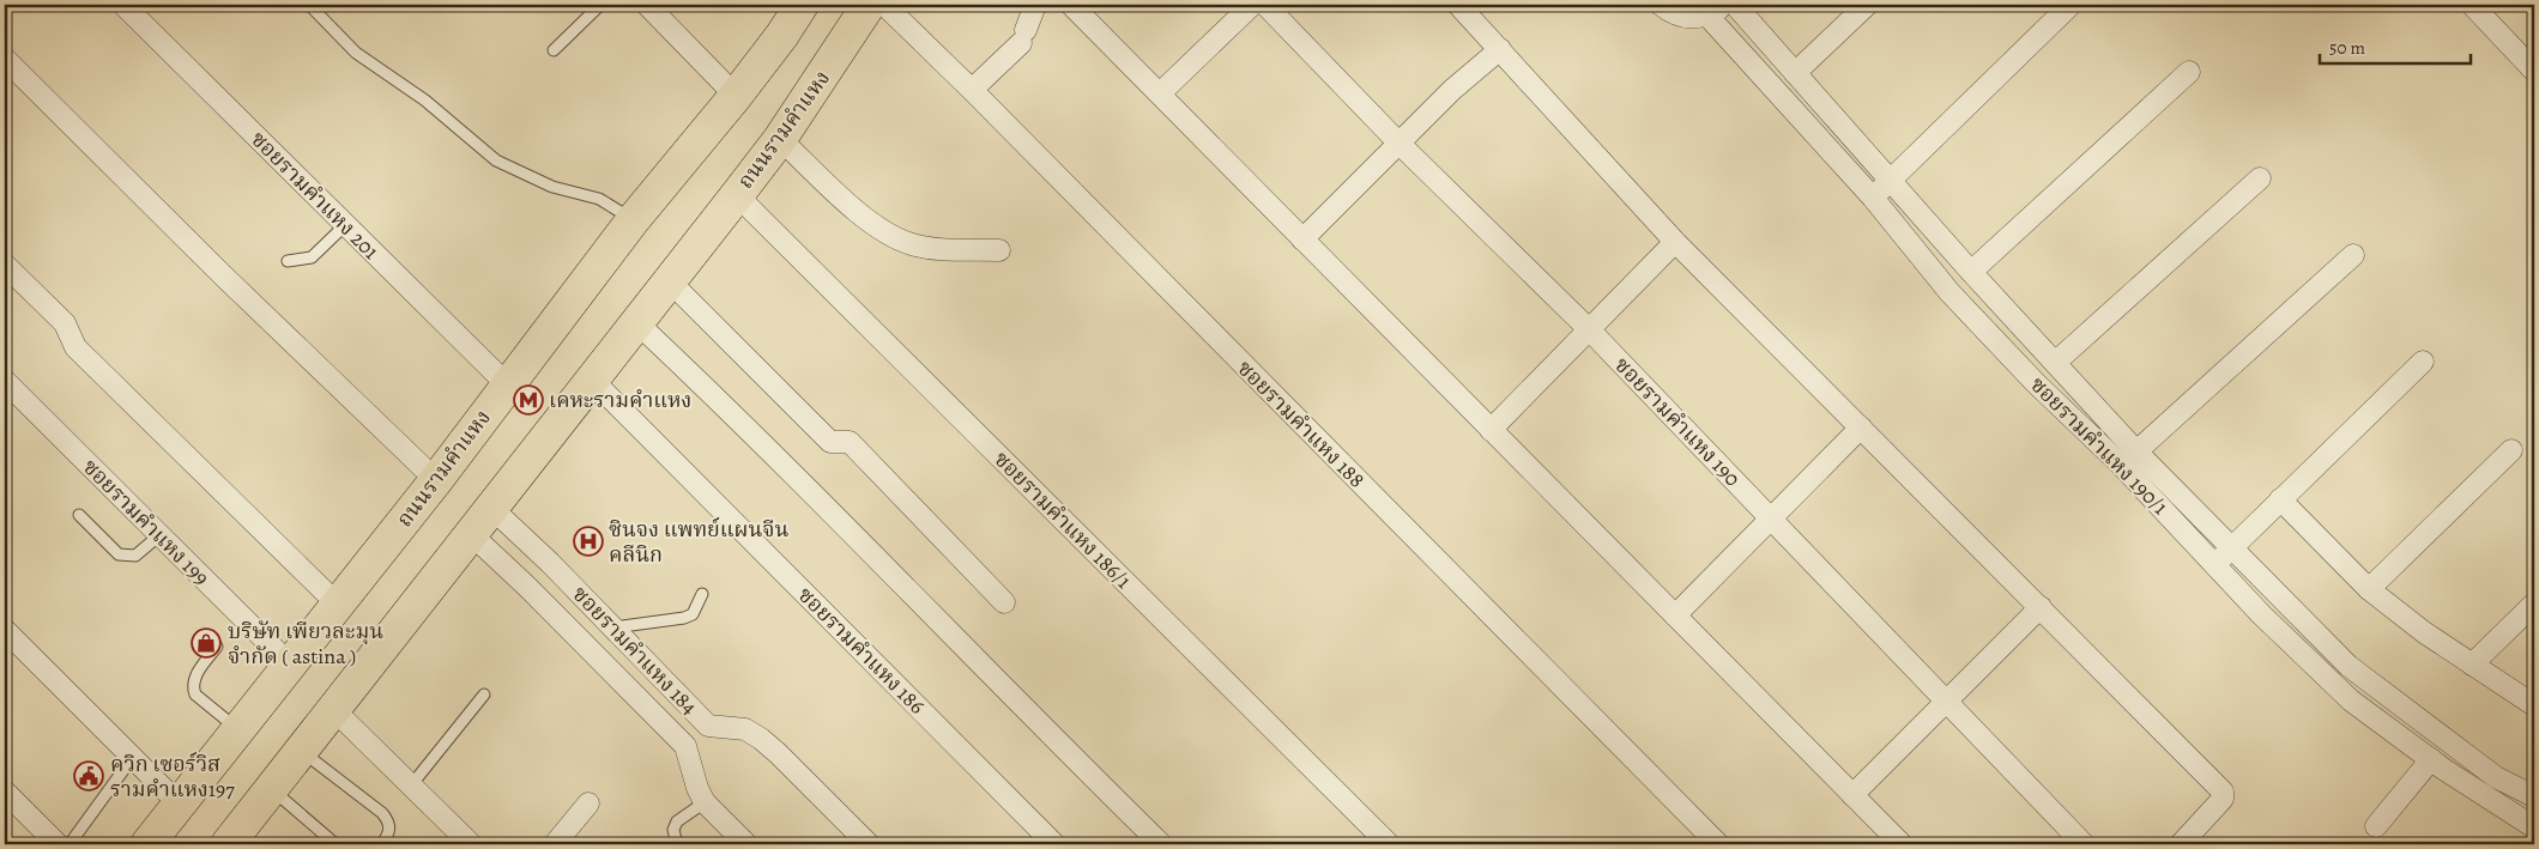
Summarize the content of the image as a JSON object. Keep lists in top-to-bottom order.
{
  "streets": {
    "main road": ["ถนนรามคำแหง"],
    "street": [
      "ซอยรามคำแหง 201",
      "ซอยรามคำแหง 190",
      "ซอยรามคำแหง 188",
      "ซอยรามคำแหง 190/1",
      "ซอยรามคำแหง 186/1",
      "ซอยรามคำแหง 199",
      "ซอยรามคำแหง 184",
      "ซอยรามคำแหง 186"
    ]
  },
  "crossings": [
    ["ถนนรามคำแหง", "ซอยรามคำแหง 201"],
    ["ถนนรามคำแหง", "ซอยรามคำแหง 186/1"],
    ["ถนนรามคำแหง", "ซอยรามคำแหง 199"],
    ["ถนนรามคำแหง", "ซอยรามคำแหง 184"],
    ["ถนนรามคำแหง", "ซอยรามคำแหง 186"]
  ],
  "places": {
    "metro station": ["เคหะรามคำแหง"],
    "hospital": ["ซินจง แพทย์แผนจีน คลีนิก"],
    "shop": ["บริษัท เพียวละมุน จำกัด ( astina )"],
    "public building": ["ควิก เซอร์วิส รามคำแหง197"]
  },
  "scale_bar": "50 m"
}
